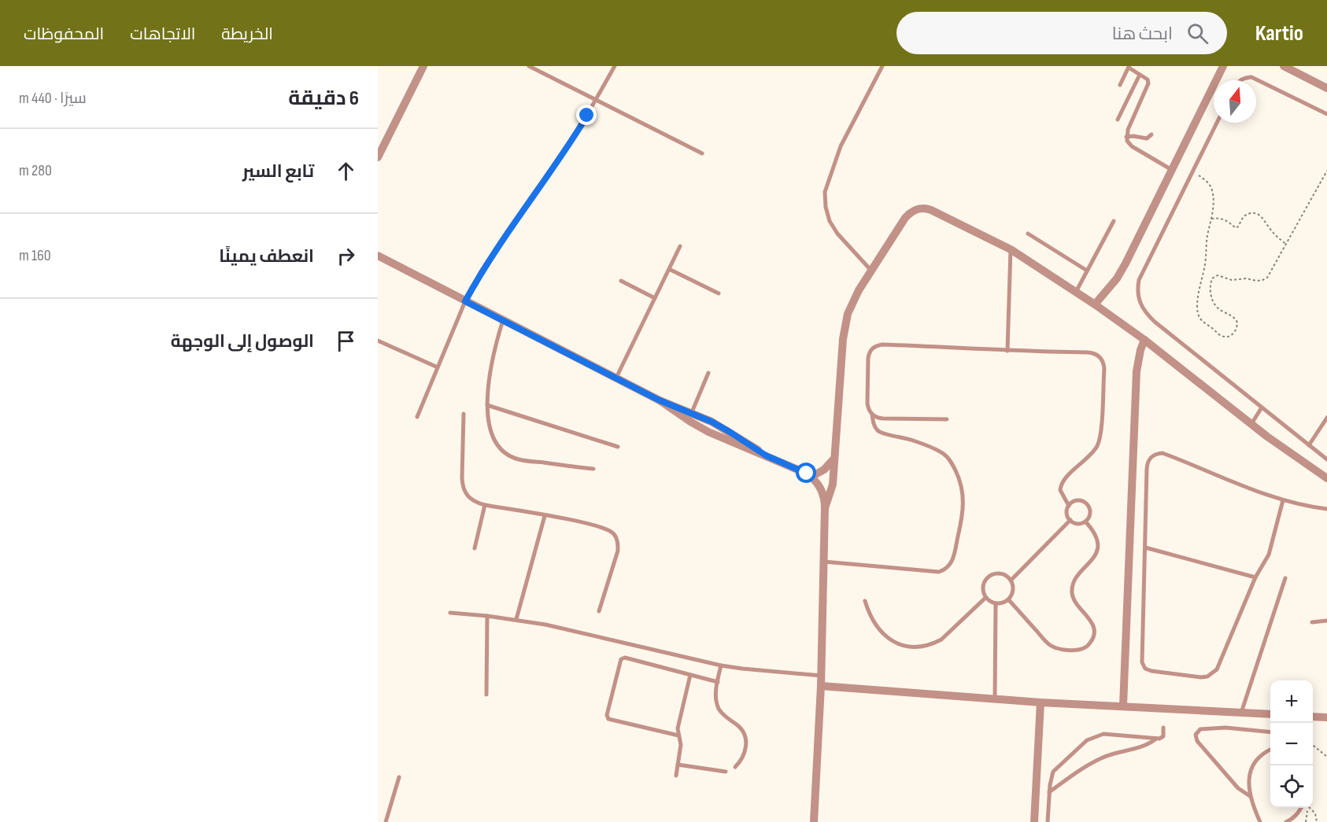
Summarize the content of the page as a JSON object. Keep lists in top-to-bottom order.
{
  "north": "top",
  "page": {
    "header": "Kartio",
    "search": "ابحث هنا",
    "nav": ["الخريطة", "الاتجاهات", "المحفوظات"],
    "heading": ["6 دقيقة", "سيرًا · 440 m"],
    "list": [
      ["تابع السير", "280 m"],
      ["انعطف يمينًا", "160 m"],
      "الوصول إلى الوجهة"
    ],
    "map_buttons": ["+", "−"]
  }
}
